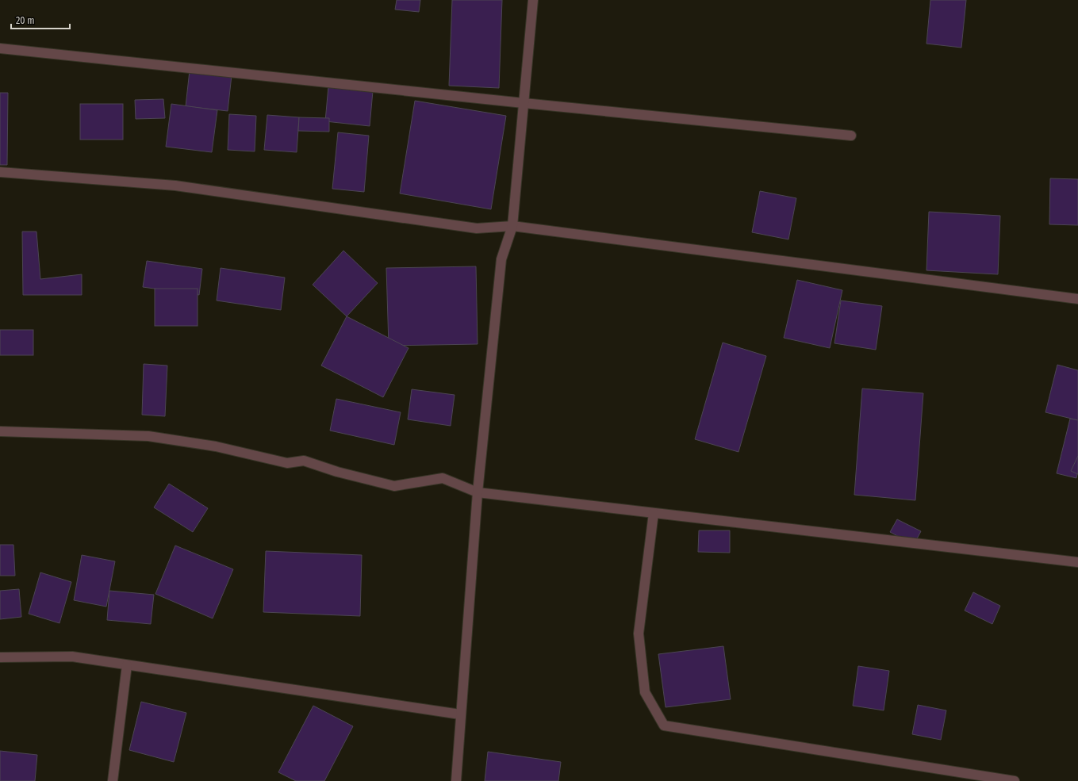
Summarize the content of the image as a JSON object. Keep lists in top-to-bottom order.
{
  "scale_bar": "20 m"
}
